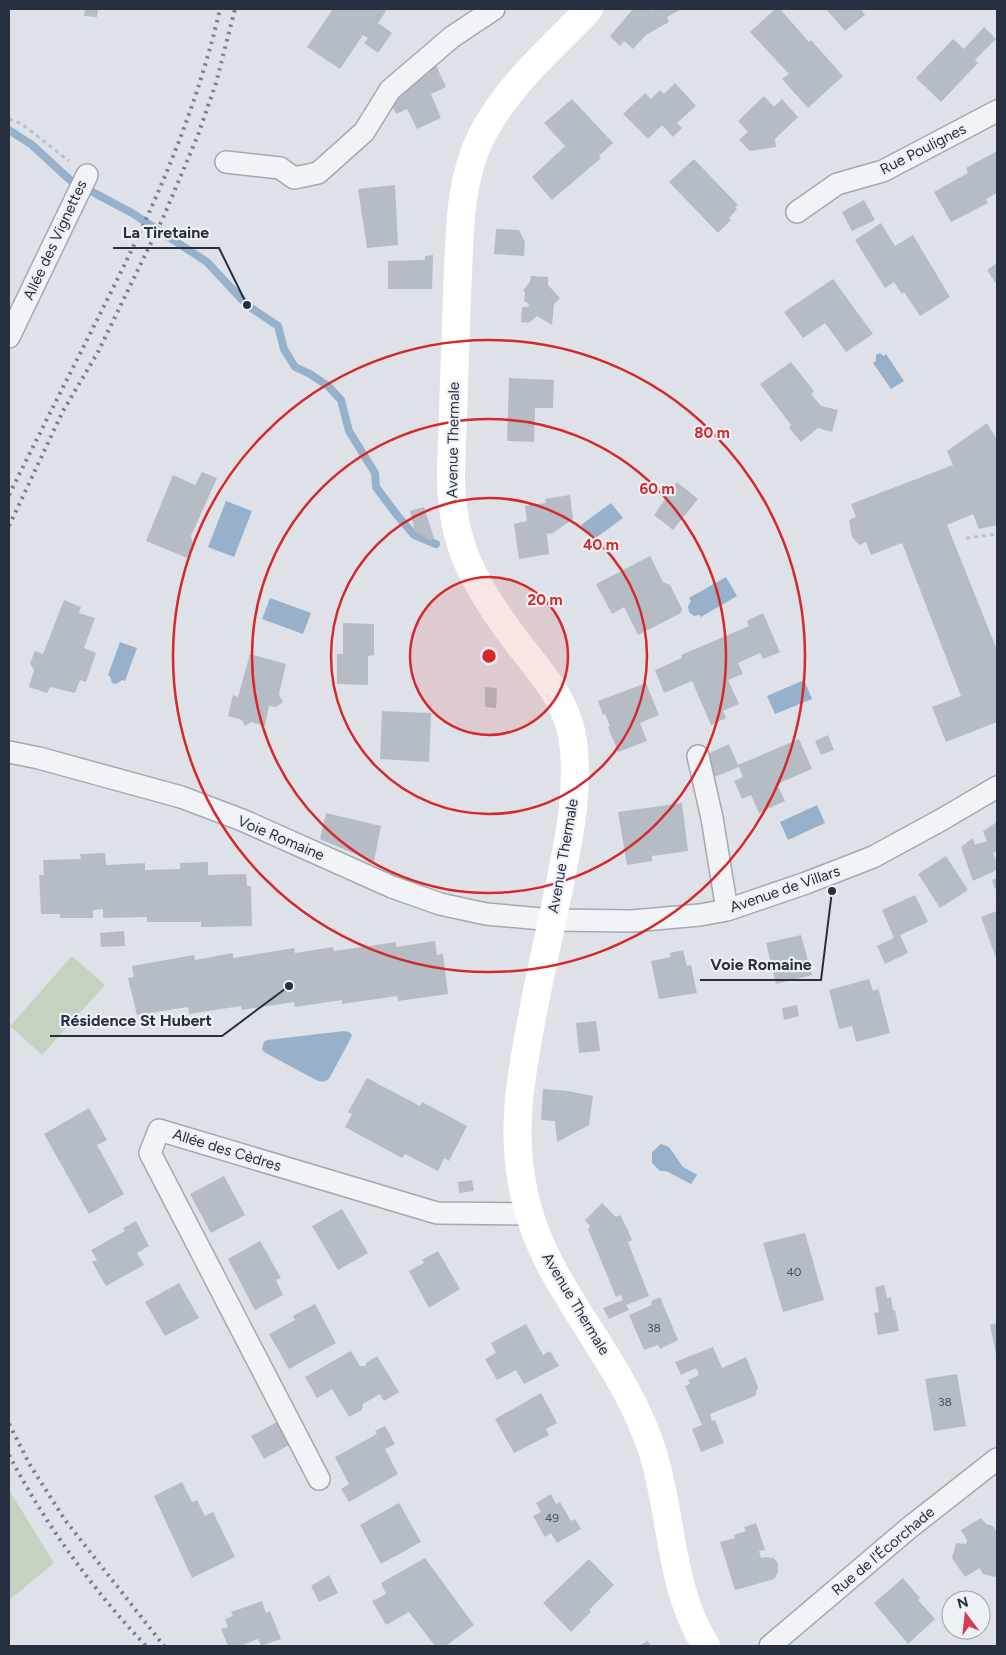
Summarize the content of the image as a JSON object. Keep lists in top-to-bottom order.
{
  "streets": {
    "main road": ["Avenue Thermale"],
    "street": [
      "Rue Poulignes",
      "Allée des Vignettes",
      "Voie Romaine",
      "Avenue de Villars",
      "Allée des Cèdres",
      "Rue de l'Écorchade"
    ]
  },
  "crossings": [
    ["Avenue Thermale", "Voie Romaine"],
    ["Avenue Thermale", "Avenue de Villars"],
    ["Avenue Thermale", "Allée des Cèdres"],
    ["Voie Romaine", "Avenue de Villars"]
  ],
  "places": ["La Tiretaine", "Voie Romaine", "Résidence St Hubert"],
  "house_numbers": [
    "40",
    "38",
    "38",
    "49"
  ],
  "north": "top",
  "rings": [
    "80 m",
    "60 m",
    "40 m",
    "20 m"
  ]
}
